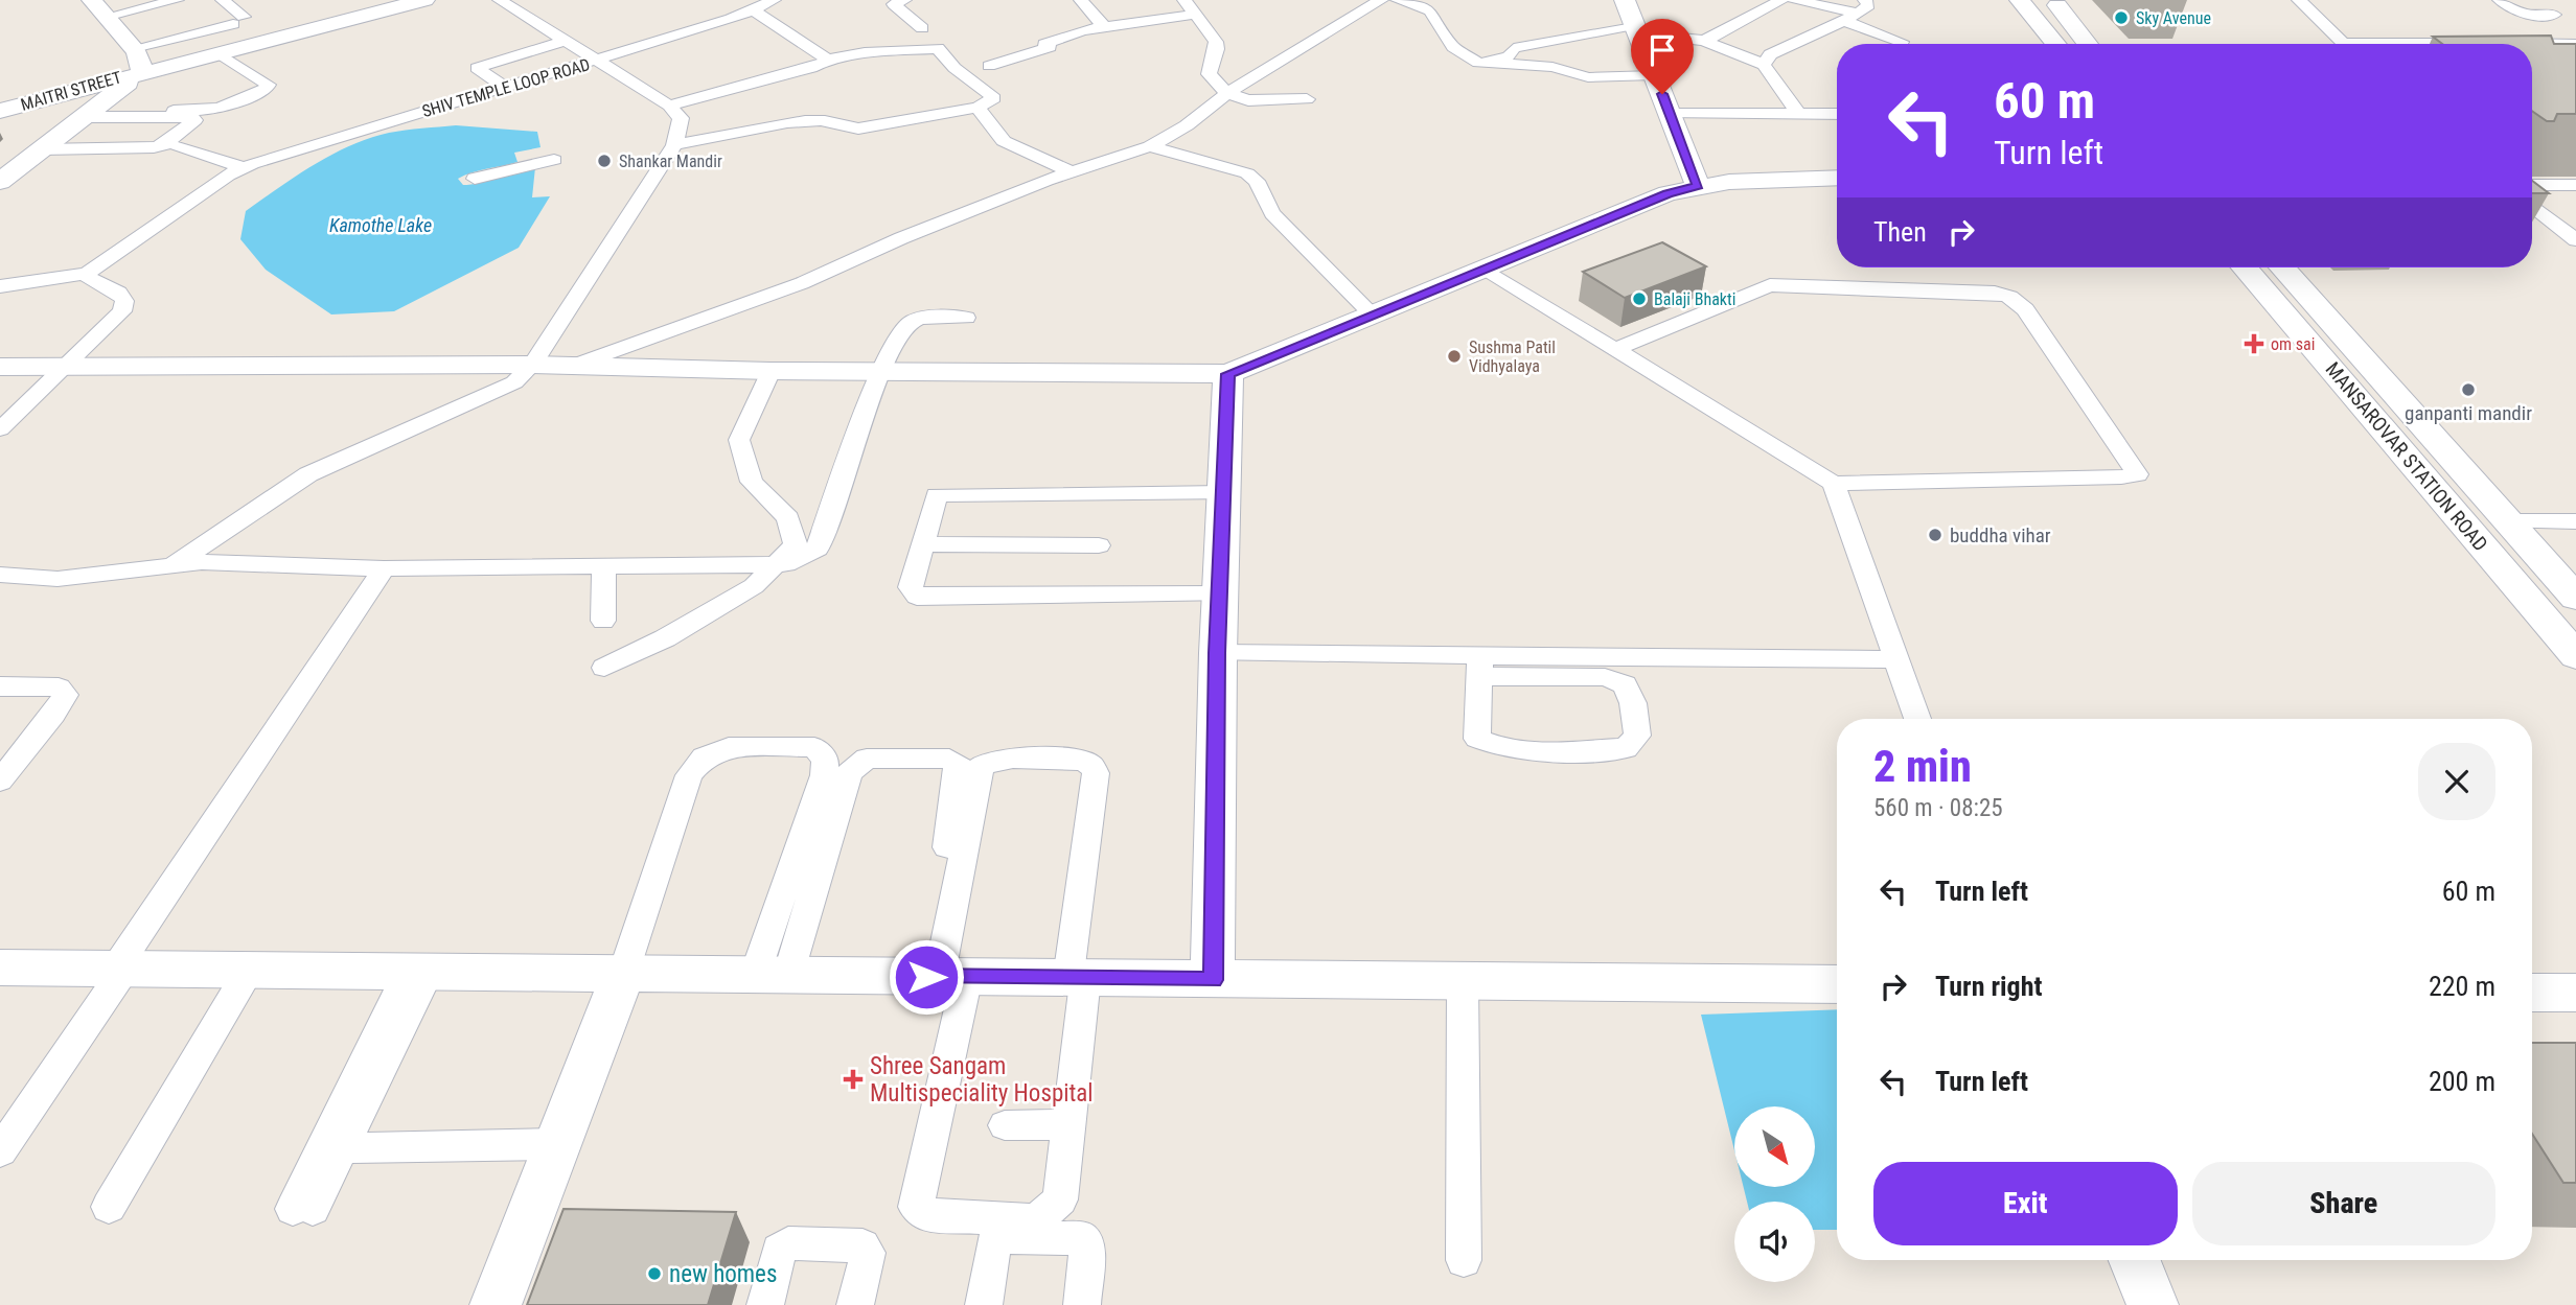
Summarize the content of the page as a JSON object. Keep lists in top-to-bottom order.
{
  "streets": {
    "street": ["SHIV TEMPLE LOOP ROAD", "MAITRI STREET", "MANSAROVAR STATION ROAD"]
  },
  "water": ["Kamothe Lake"],
  "places": {
    "other": [
      "Sky Avenue",
      "Shankar Mandir",
      "Balaji Bhakti",
      "Sushma Patil Vidhyalaya",
      "ganpanti mandir",
      "buddha vihar",
      "new homes"
    ],
    "health": ["om sai", "Shree Sangam Multispeciality Hospital"]
  },
  "north": "bottom right",
  "page": {
    "turn": ["60 m", "Turn left"],
    "then": "Then",
    "heading": ["2 min", "560 m · 08:25"],
    "list": [
      {
        "name": "Turn left",
        "value": "60 m"
      },
      {
        "name": "Turn right",
        "value": "220 m"
      },
      {
        "name": "Turn left",
        "value": "200 m"
      }
    ],
    "buttons": ["Exit", "Share"]
  }
}
